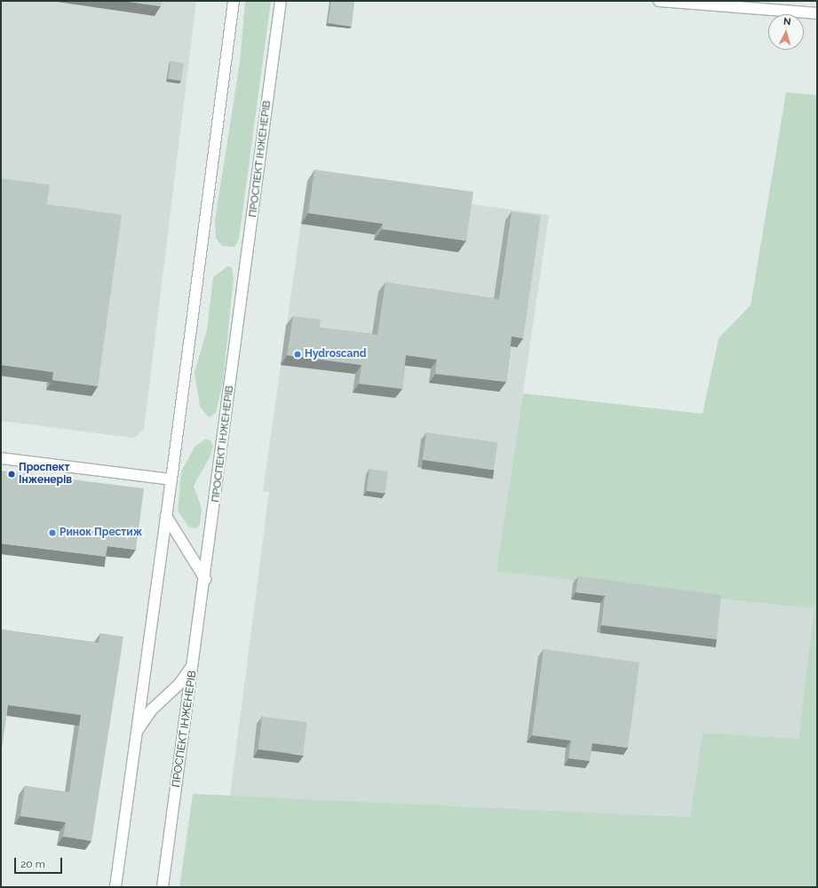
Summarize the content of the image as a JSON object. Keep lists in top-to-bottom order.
{
  "streets": {
    "street": ["ПРОСПЕКТ ІНЖЕНЕРІВ"]
  },
  "places": ["Hydroscand", "Проспект Інженерів", "Ринок Престиж"],
  "scale_bar": "20 m",
  "north": "top"
}
